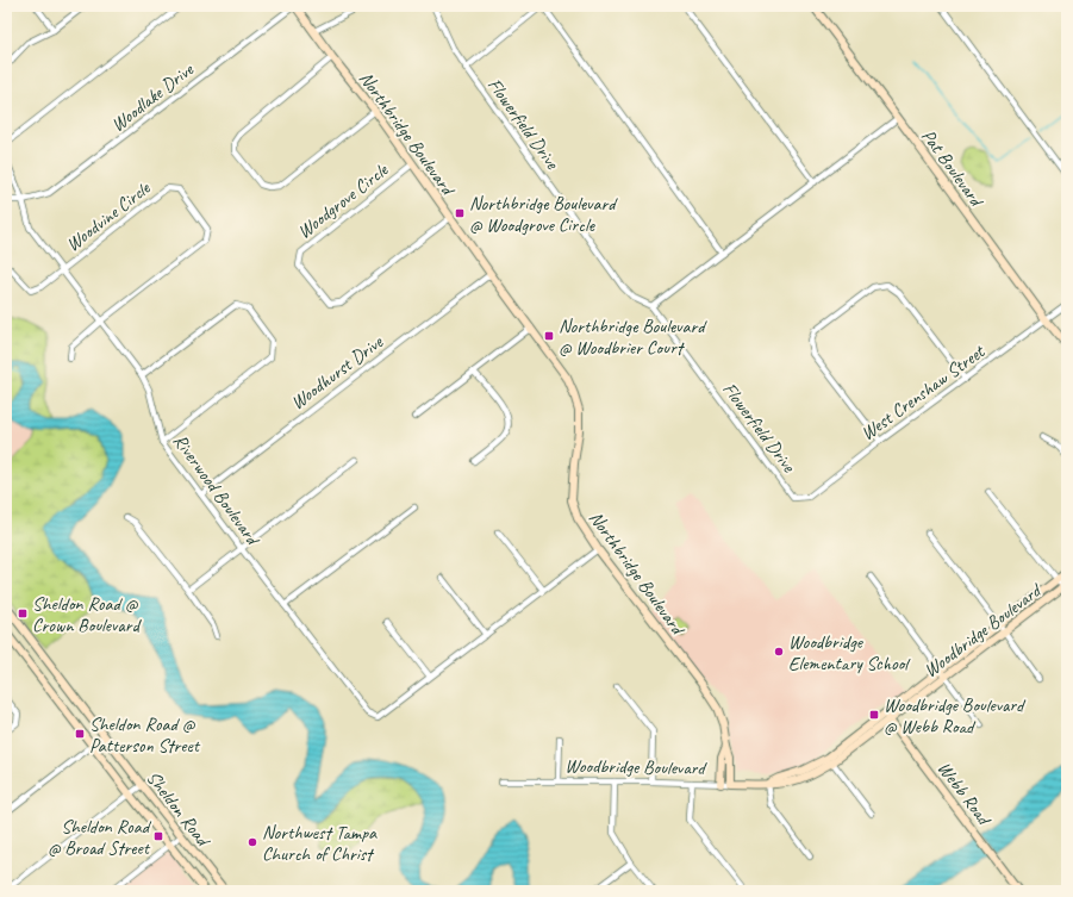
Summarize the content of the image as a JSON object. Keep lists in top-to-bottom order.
{
  "streets": {
    "street": [
      "Woodlake Drive",
      "Flowerfield Drive",
      "Northbridge Boulevard",
      "Pat Boulevard",
      "Woodgrove Circle",
      "Woodvine Circle",
      "Woodhurst Drive",
      "West Crenshaw Street",
      "Riverwood Boulevard",
      "Woodbridge Boulevard",
      "Webb Road",
      "Sheldon Road"
    ]
  },
  "crossings": [
    ["Woodlake Drive", "Northbridge Boulevard"],
    ["Woodlake Drive", "Riverwood Boulevard"],
    ["Flowerfield Drive", "West Crenshaw Street"],
    ["Northbridge Boulevard", "Woodgrove Circle"],
    ["Northbridge Boulevard", "Woodhurst Drive"],
    ["Northbridge Boulevard", "Woodbridge Boulevard"],
    ["Pat Boulevard", "West Crenshaw Street"],
    ["Woodvine Circle", "Riverwood Boulevard"],
    ["Woodhurst Drive", "Riverwood Boulevard"],
    ["Woodbridge Boulevard", "Webb Road"]
  ],
  "places": {
    "transit": [
      "Northbridge Boulevard @ Woodgrove Circle",
      "Northbridge Boulevard @ Woodbrier Court",
      "Sheldon Road @ Crown Boulevard",
      "Woodbridge Boulevard @ Webb Road",
      "Sheldon Road @ Patterson Street",
      "Sheldon Road @ Broad Street"
    ],
    "other": ["Woodbridge Elementary School", "Northwest Tampa Church of Christ"]
  }
}
